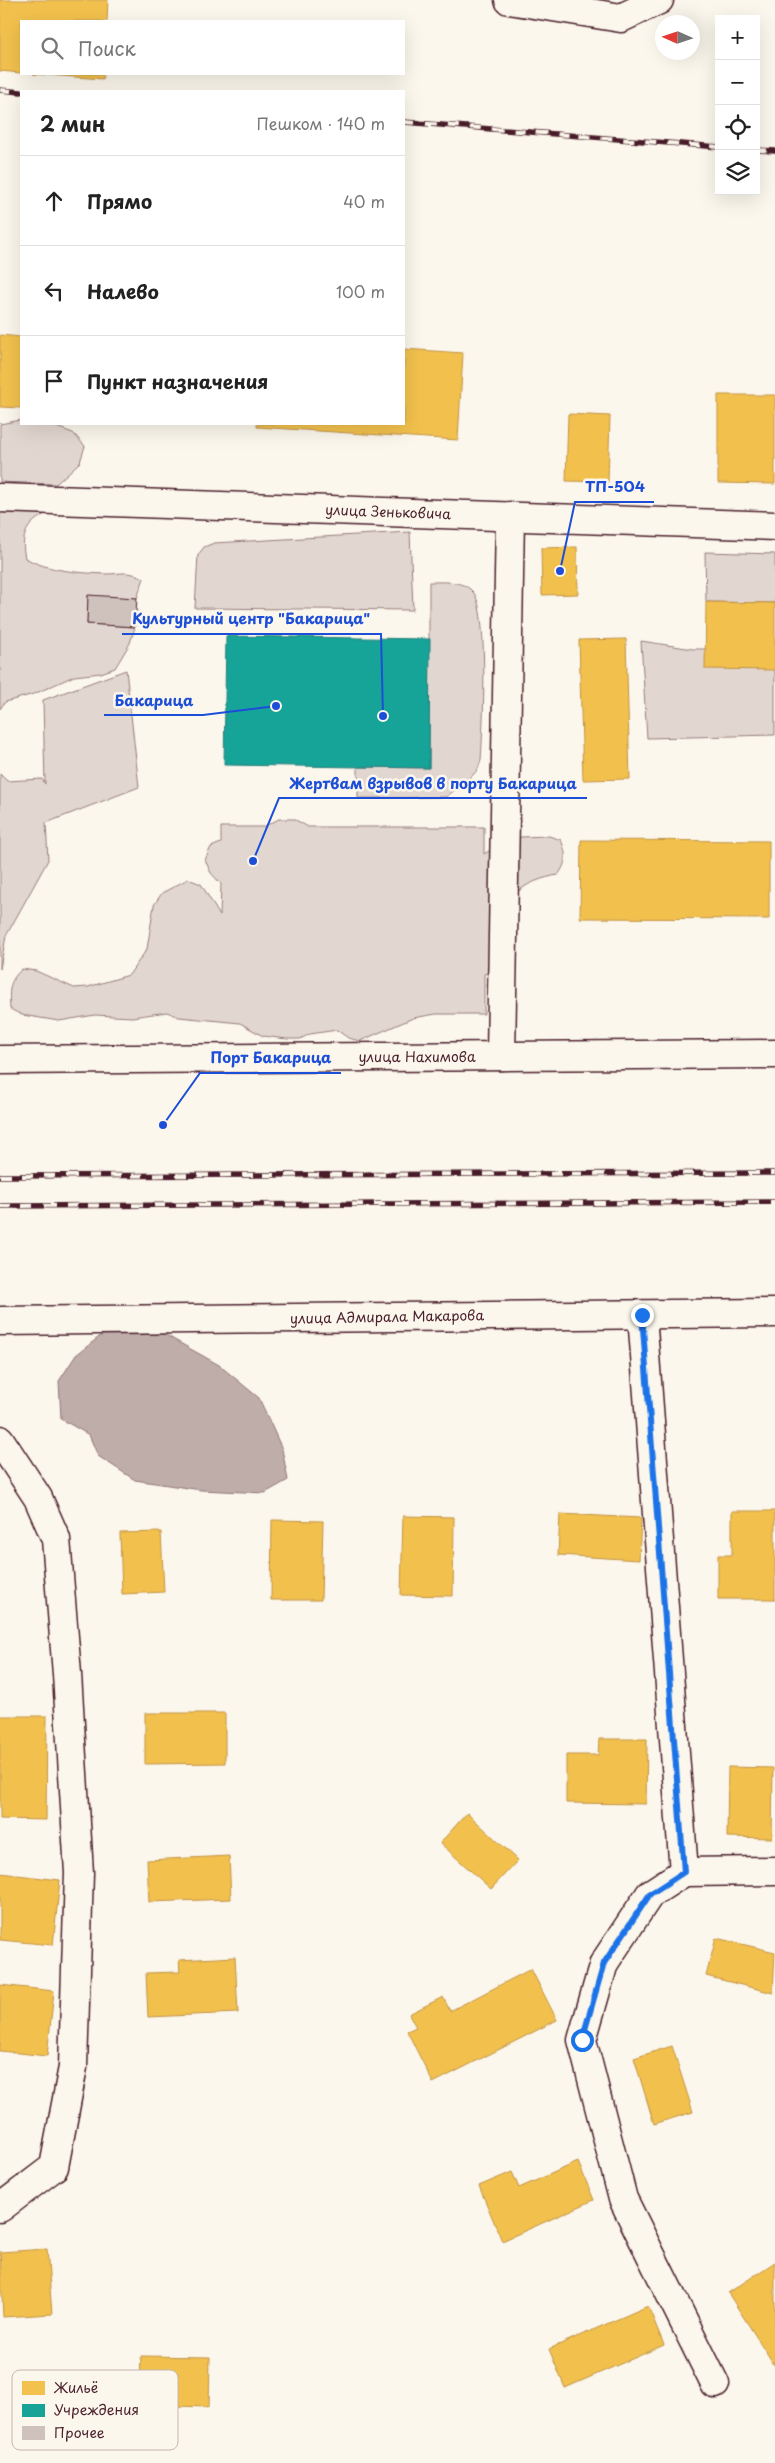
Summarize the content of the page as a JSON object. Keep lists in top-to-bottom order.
{
  "streets": {
    "street": ["улица Зеньковича", "улица Нахимова", "улица Адмирала Макарова"]
  },
  "places": [
    "ТП-504",
    "Бакарица",
    "Культурный центр \"Бакарица\"",
    "Жертвам взрывов в порту Бакарица",
    "Порт Бакарица"
  ],
  "legend": ["Жильё", "Учреждения", "Прочее"],
  "north": "left",
  "page": {
    "map_buttons": ["+", "−"],
    "search": "Поиск",
    "heading": ["2 мин", "Пешком · 140 m"],
    "list": [
      ["Прямо", "40 m"],
      ["Налево", "100 m"],
      "Пункт назначения"
    ]
  }
}
